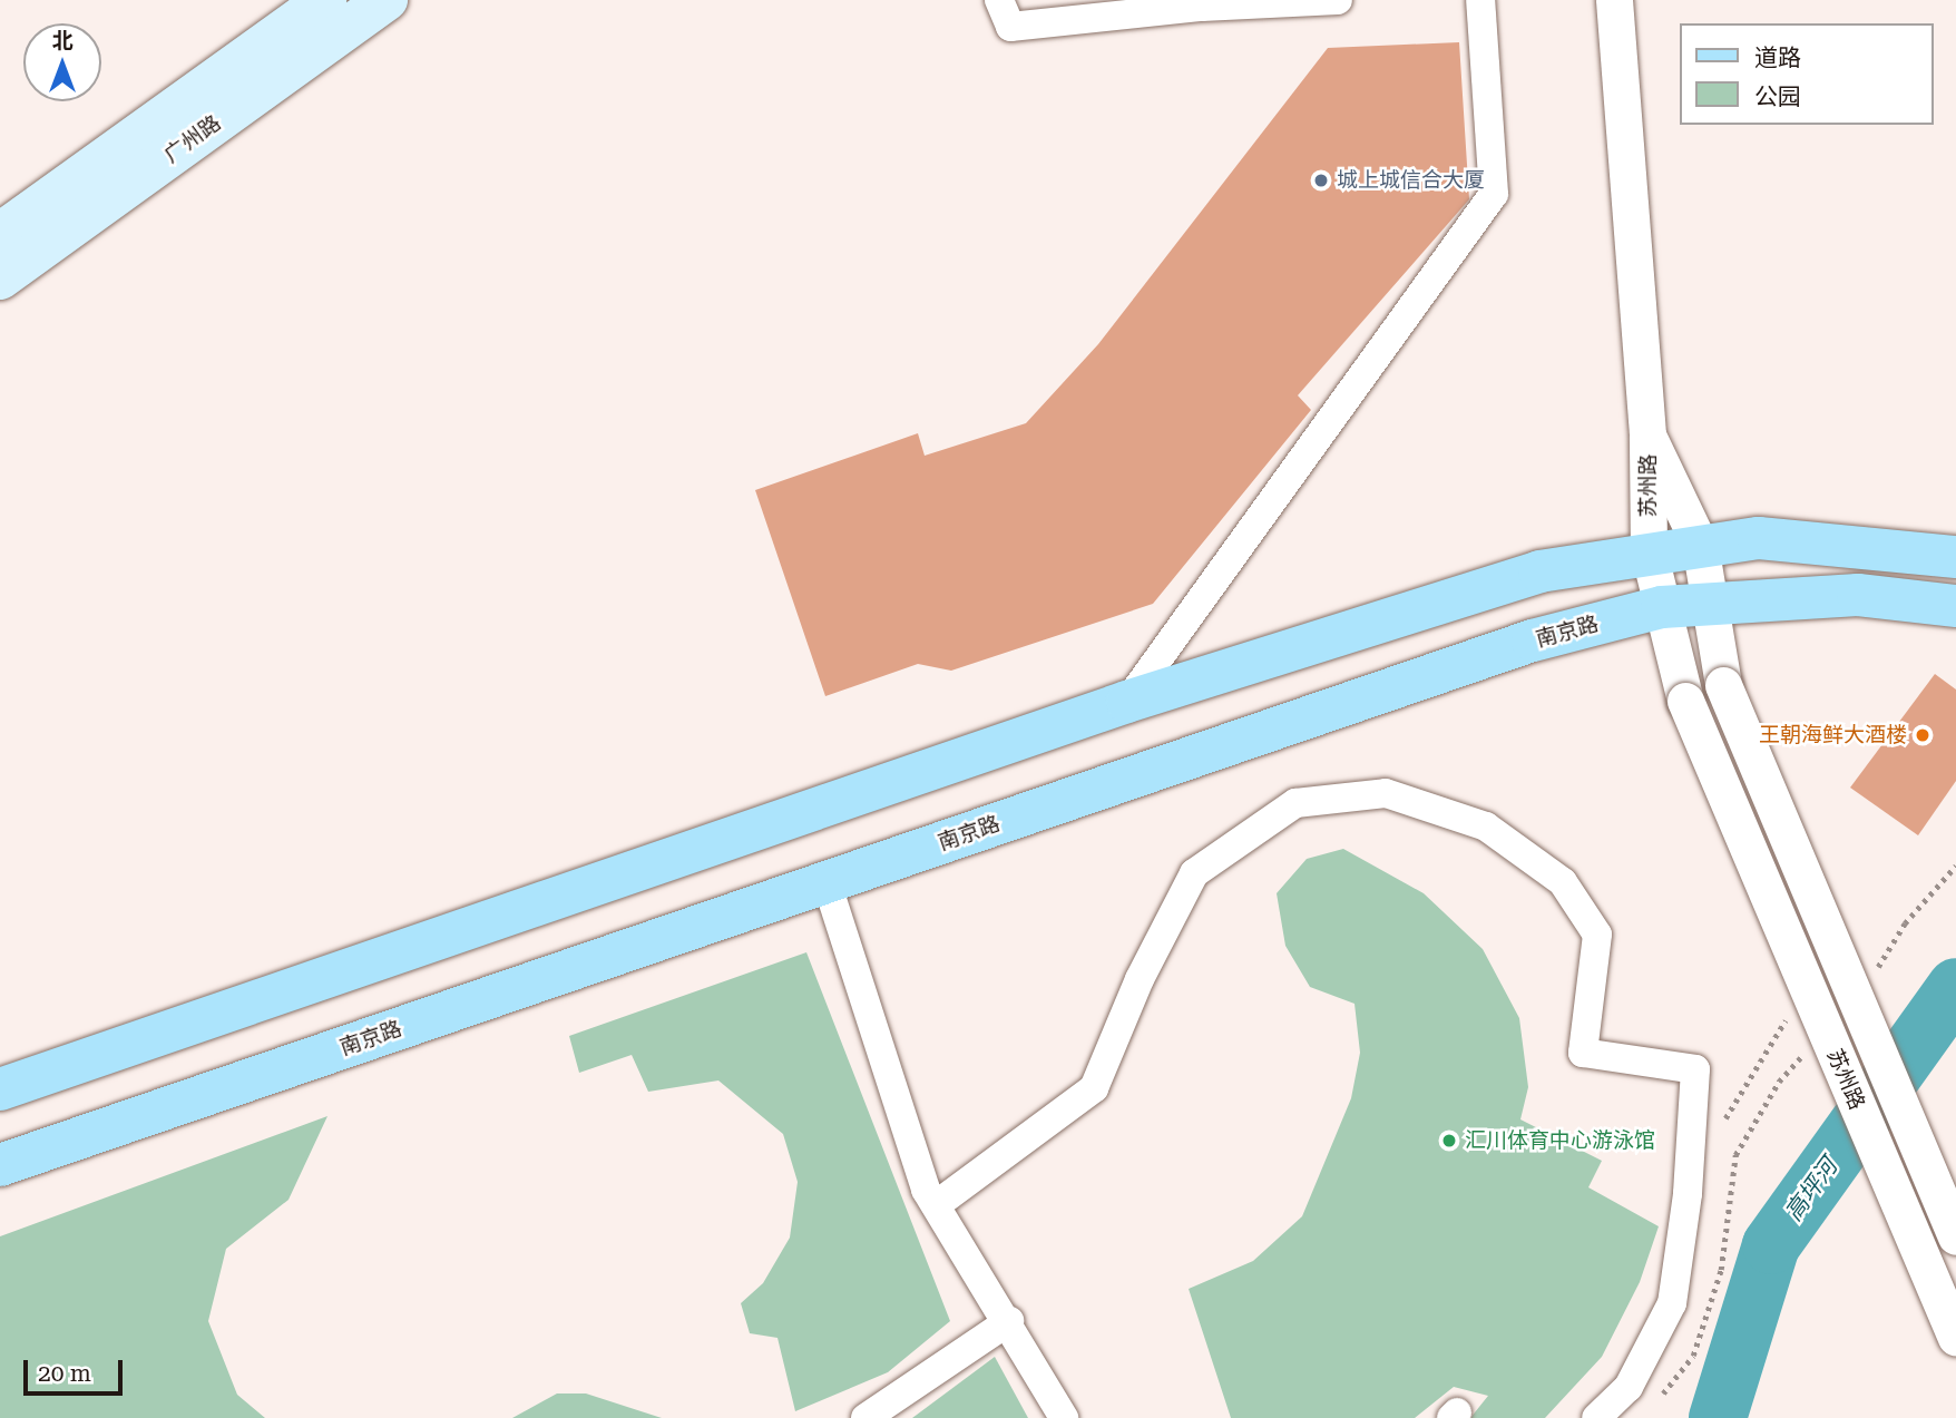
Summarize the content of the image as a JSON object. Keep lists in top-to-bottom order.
{
  "streets": {
    "main road": ["广州路", "南京路"],
    "street": ["苏州路"]
  },
  "crossings": [
    ["苏州路", "南京路"]
  ],
  "water": ["高坪河"],
  "places": ["城上城信合大厦", "王朝海鲜大酒楼", "汇川体育中心游泳馆"],
  "legend": ["道路", "公园"],
  "scale_bar": "20 m",
  "north": "top"
}
